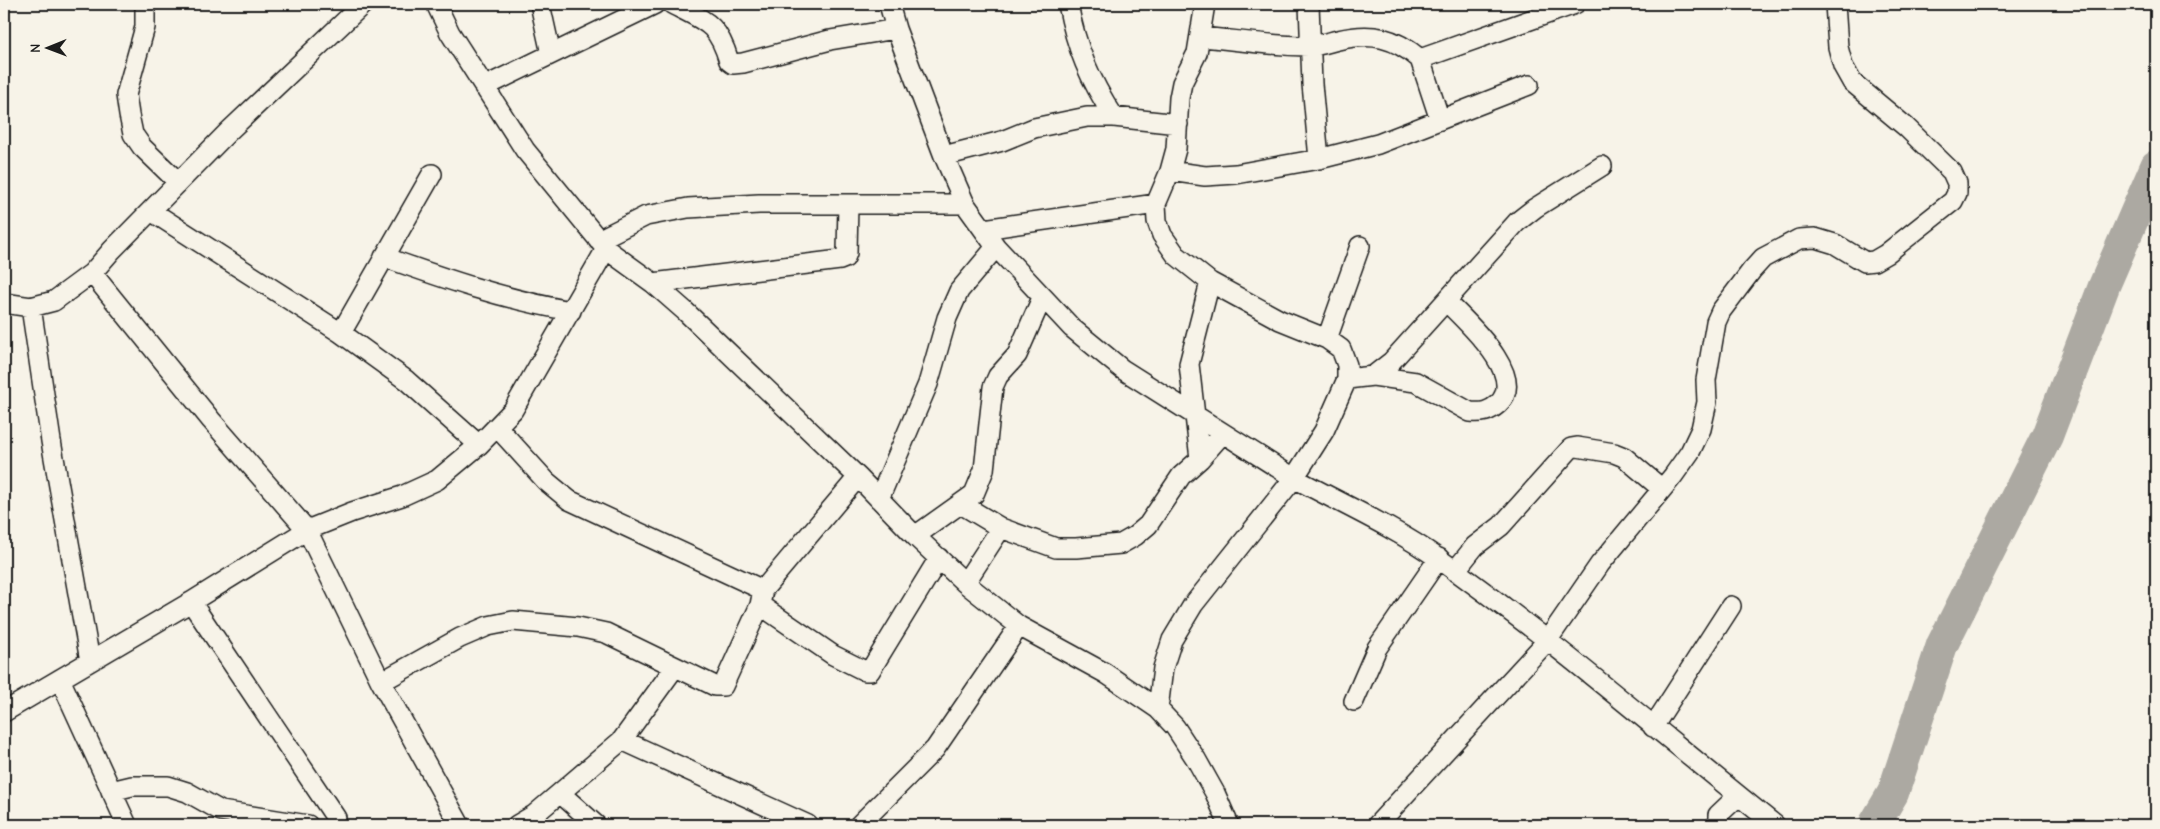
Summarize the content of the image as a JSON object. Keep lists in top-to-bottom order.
{
  "north": "left"
}
